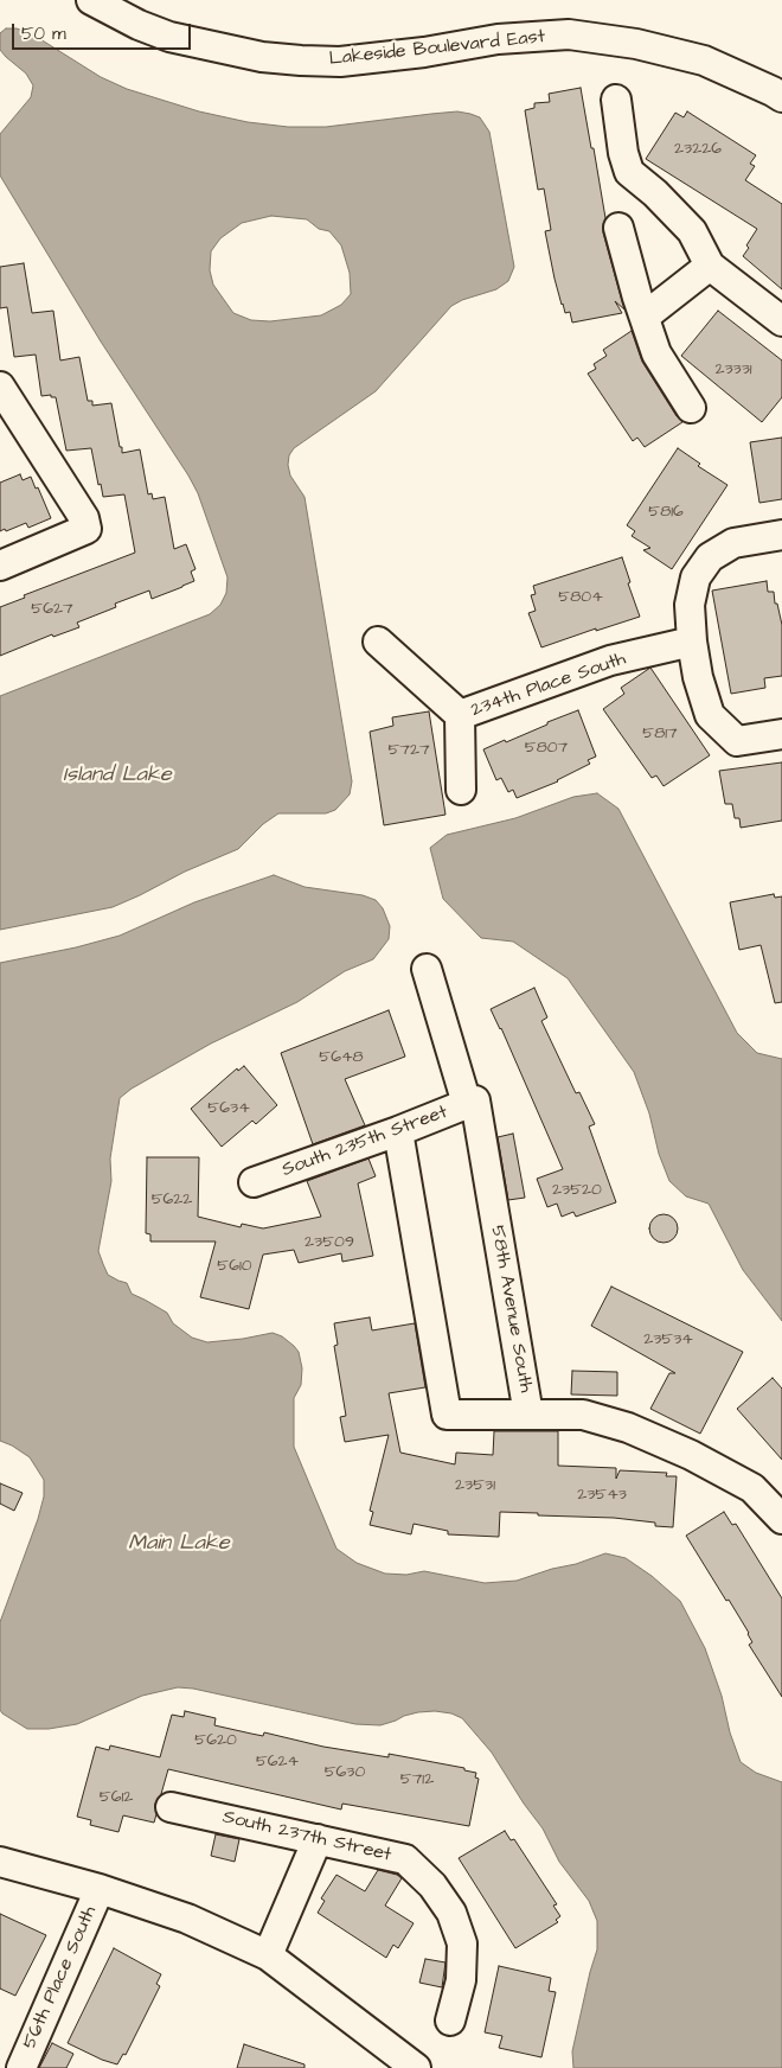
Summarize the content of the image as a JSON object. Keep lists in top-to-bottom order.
{
  "streets": {
    "street": [
      "Lakeside Boulevard East",
      "234th Place South",
      "South 235th Street",
      "58th Avenue South",
      "South 237th Street",
      "56th Place South"
    ]
  },
  "crossings": [
    ["South 235th Street", "58th Avenue South"]
  ],
  "water": ["Island Lake", "Main Lake"],
  "house_numbers": [
    "23226",
    "23331",
    "5816",
    "5804",
    "5627",
    "5817",
    "5807",
    "5727",
    "5648",
    "5634",
    "23520",
    "5622",
    "23509",
    "5610",
    "23534",
    "23531",
    "23543",
    "5620",
    "5624",
    "5630",
    "5712",
    "5612"
  ],
  "scale_bar": "50 m"
}
